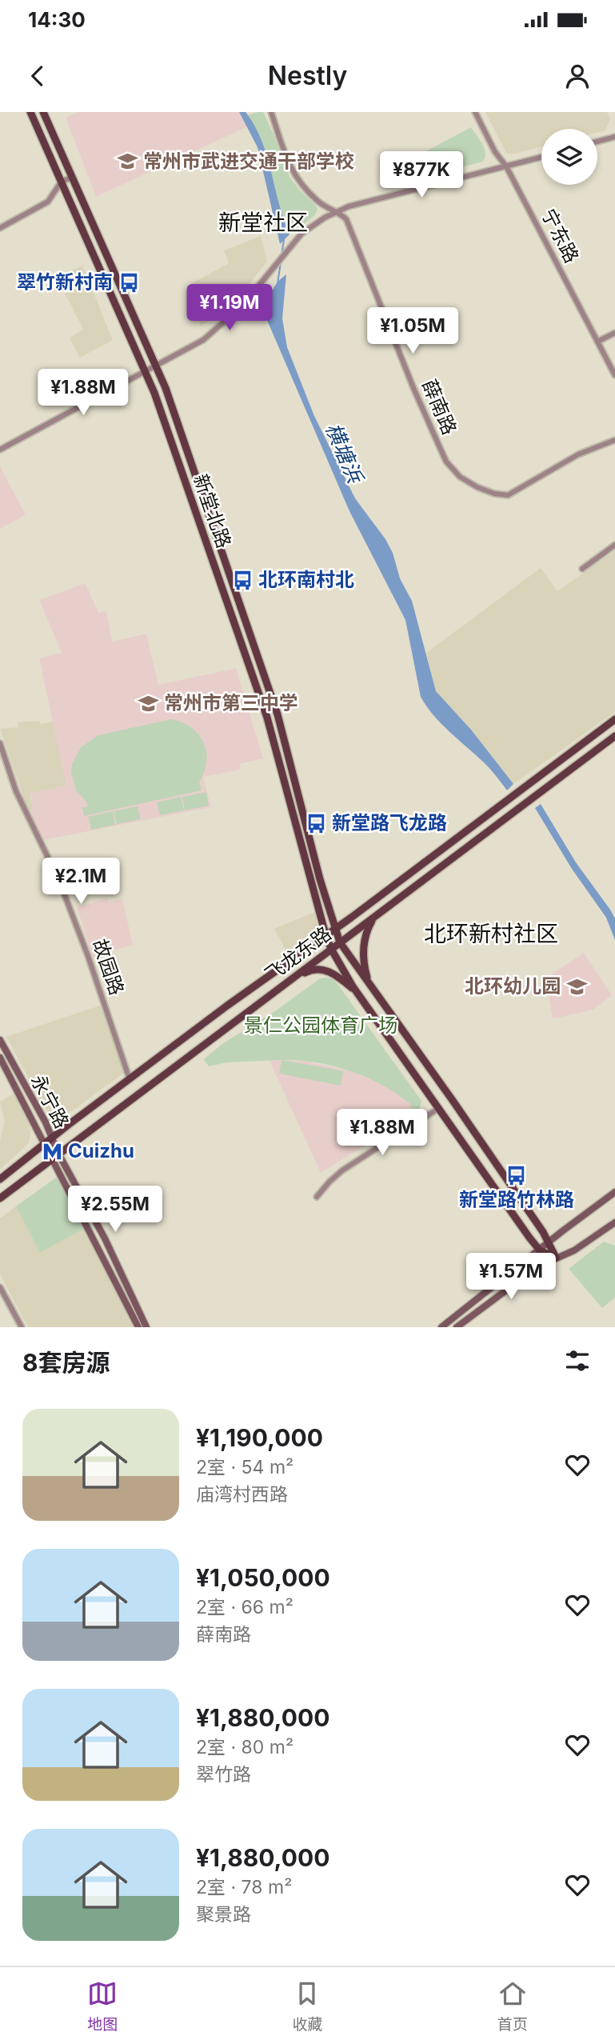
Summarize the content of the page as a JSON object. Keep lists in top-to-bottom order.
{
  "streets": {
    "main road": ["新堂北路", "飞龙东路", "永宁路"],
    "street": ["宁东路", "薛南路", "故园路"]
  },
  "crossings": [
    ["新堂北路", "飞龙东路"],
    ["飞龙东路", "故园路"],
    ["飞龙东路", "永宁路"]
  ],
  "districts": ["新堂社区", "北环新村社区"],
  "water": ["横塘浜"],
  "parks": ["景仁公园体育广场"],
  "places": {
    "school or university": ["常州市武进交通干部学校", "常州市第三中学", "北环幼儿园"],
    "bus stop": [
      "翠竹新村南",
      "北环南村北",
      "新堂路飞龙路",
      "新堂路竹林路"
    ],
    "metro station": ["Cuizhu"]
  },
  "page": {
    "status": "14:30",
    "header": "Nestly",
    "price": [
      "¥877K",
      "¥1.19M",
      "¥1.05M",
      "¥1.88M",
      "¥2.1M",
      "¥1.88M",
      "¥2.55M",
      "¥1.57M"
    ],
    "heading": "8套房源",
    "list": [
      {
        "name": "¥1,190,000",
        "note": "2室 · 54 m² · 庙湾村西路"
      },
      {
        "name": "¥1,050,000",
        "note": "2室 · 66 m² · 薛南路"
      },
      {
        "name": "¥1,880,000",
        "note": "2室 · 80 m² · 翠竹路"
      },
      {
        "name": "¥1,880,000",
        "note": "2室 · 78 m² · 聚景路"
      }
    ],
    "tabs": ["地图", "收藏", "首页"]
  }
}
